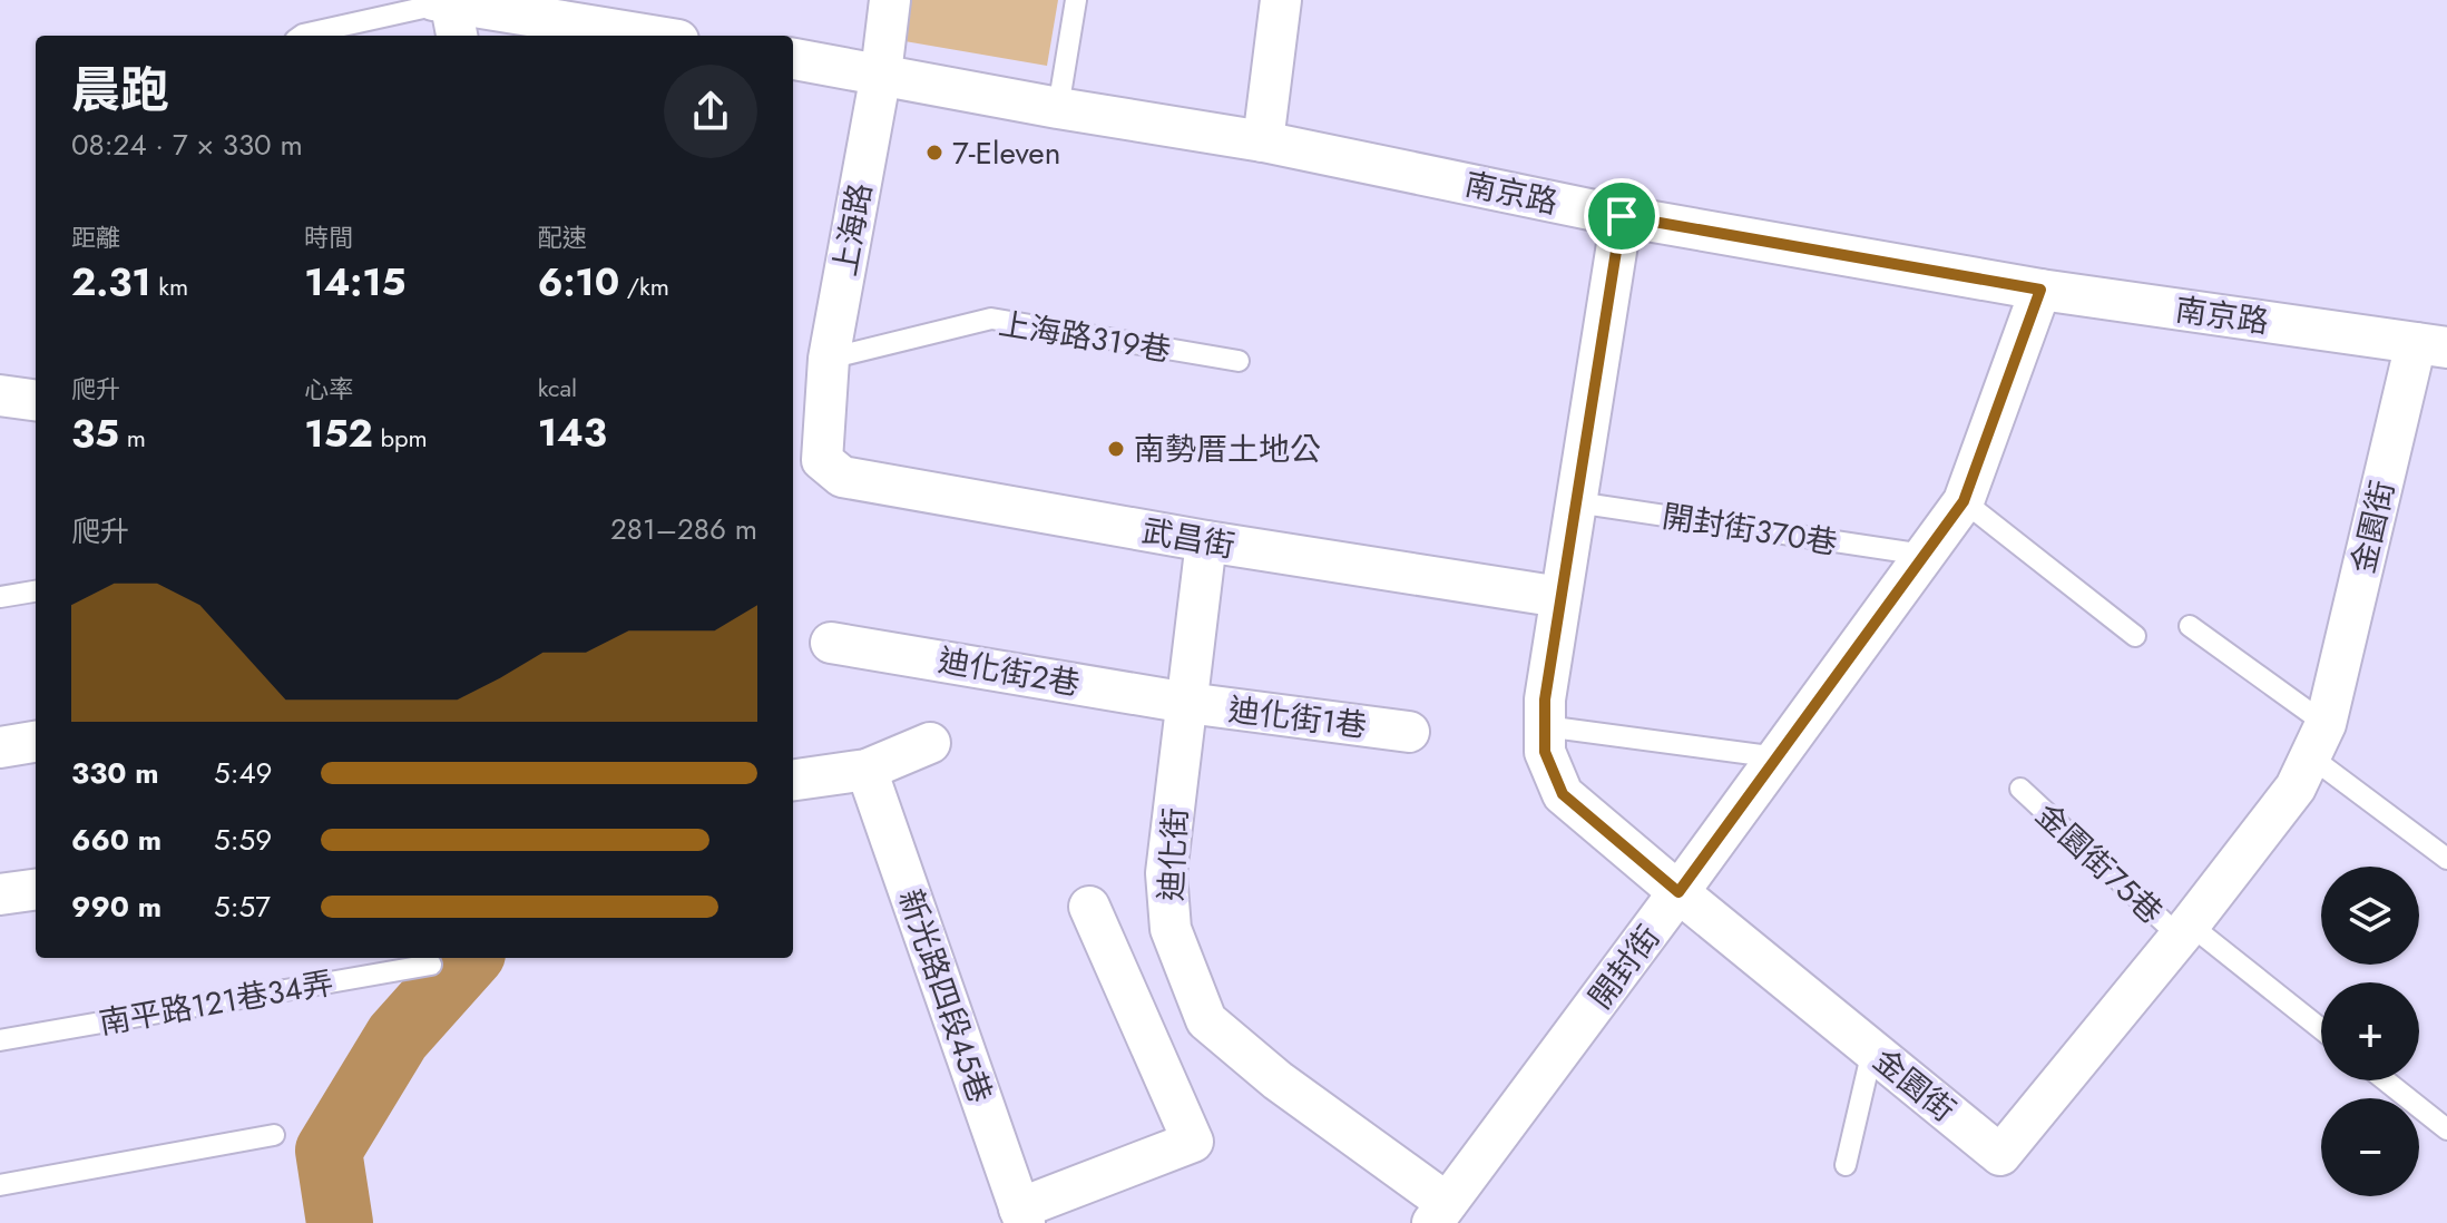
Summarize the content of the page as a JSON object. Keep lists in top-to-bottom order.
{
  "streets": {
    "street": [
      "南京路",
      "上海路",
      "金園街",
      "武昌街",
      "迪化街2巷",
      "迪化街1巷",
      "迪化街",
      "開封街",
      "新光路四段45巷"
    ],
    "lane": [
      "上海路319巷",
      "開封街370巷",
      "金園街75巷",
      "南平路121巷34弄"
    ]
  },
  "crossings": [
    ["南京路", "上海路"],
    ["南京路", "金園街"],
    ["南京路", "開封街"],
    ["上海路", "上海路319巷"],
    ["上海路", "武昌街"],
    ["金園街", "開封街370巷"],
    ["金園街", "武昌街"],
    ["金園街", "金園街75巷"],
    ["金園街", "開封街"],
    ["開封街370巷", "開封街"],
    ["武昌街", "迪化街"],
    ["迪化街2巷", "迪化街1巷"],
    ["迪化街2巷", "迪化街"],
    ["迪化街1巷", "迪化街"],
    ["迪化街", "開封街"]
  ],
  "places": ["7-Eleven", "南勢厝土地公"],
  "page": {
    "heading": ["晨跑", "08:24 · 7 × 330 m"],
    "stats": [
      ["距離", "2.31 km"],
      ["時間", "14:15"],
      ["配速", "6:10 /km"],
      ["爬升", "35 m"],
      ["心率", "152 bpm"],
      ["kcal", "143"]
    ],
    "chart": ["爬升", "281–286 m"],
    "list": [
      {
        "name": "330 m",
        "note": "5:49"
      },
      {
        "name": "660 m",
        "note": "5:59"
      },
      {
        "name": "990 m",
        "note": "5:57"
      }
    ],
    "map_buttons": ["+", "−"]
  }
}
